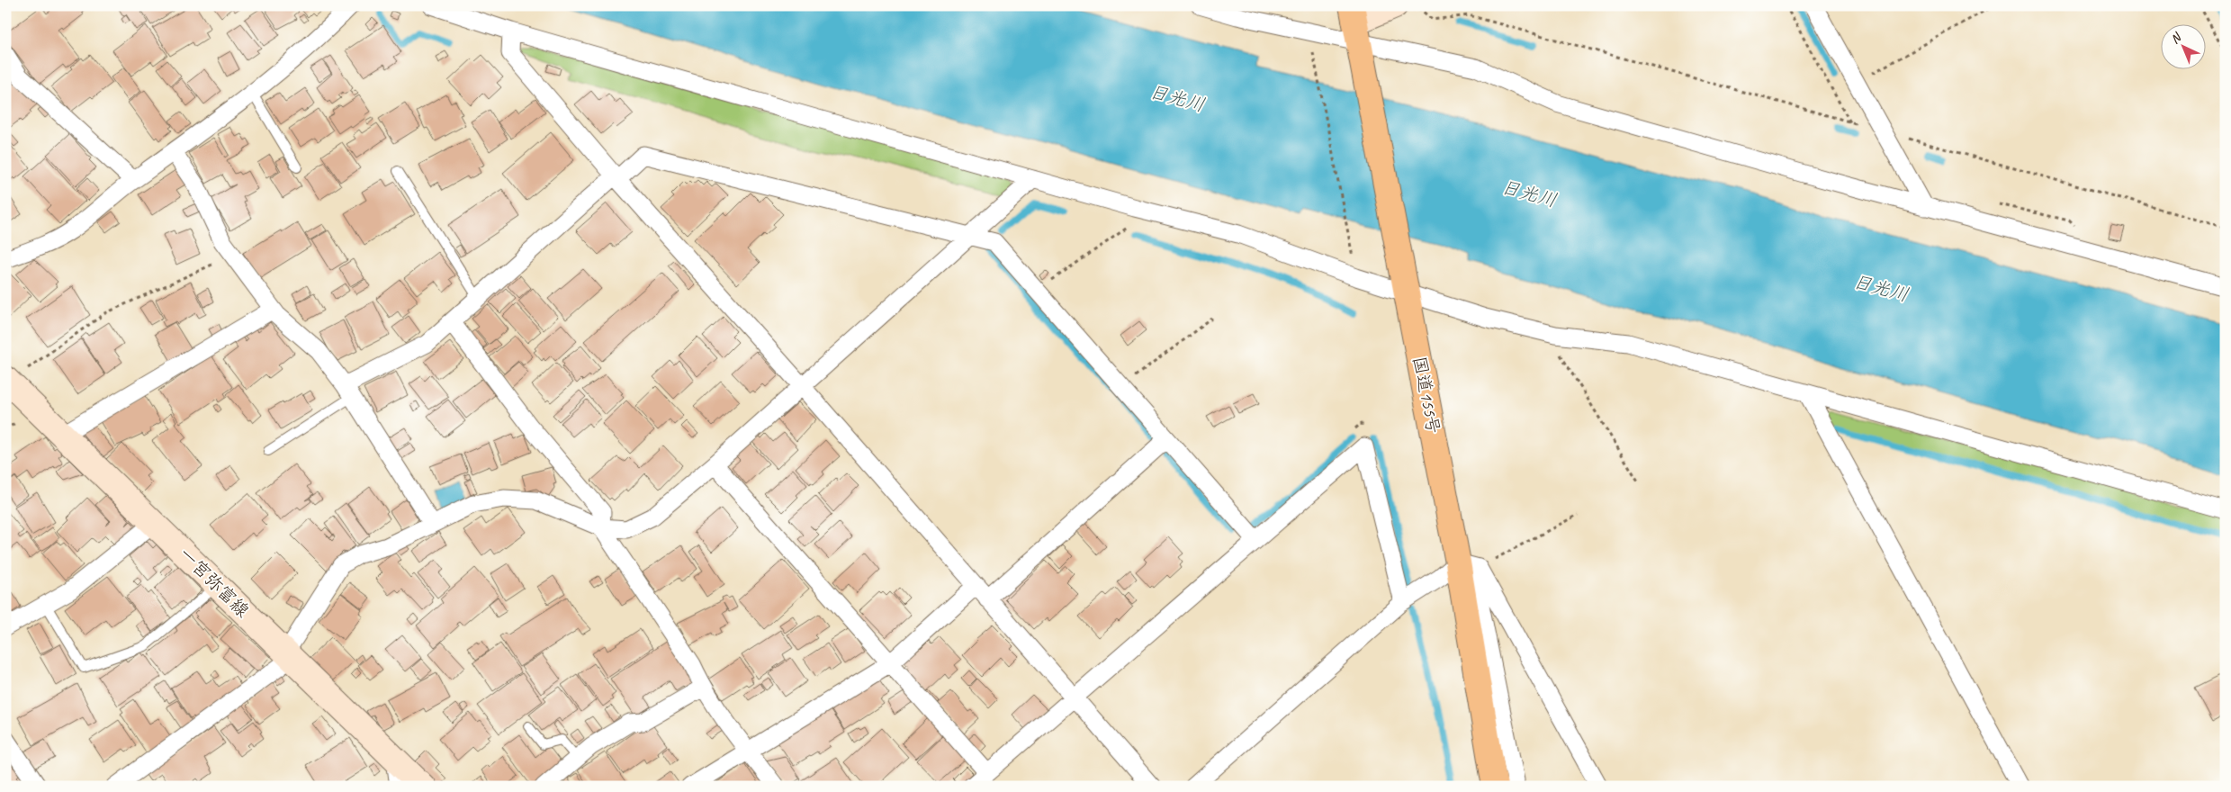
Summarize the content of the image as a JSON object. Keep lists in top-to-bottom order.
{
  "streets": {
    "highway": ["国道155号"],
    "main road": ["一宮弥富線"]
  },
  "water": ["日光川"],
  "north": "top left"
}
